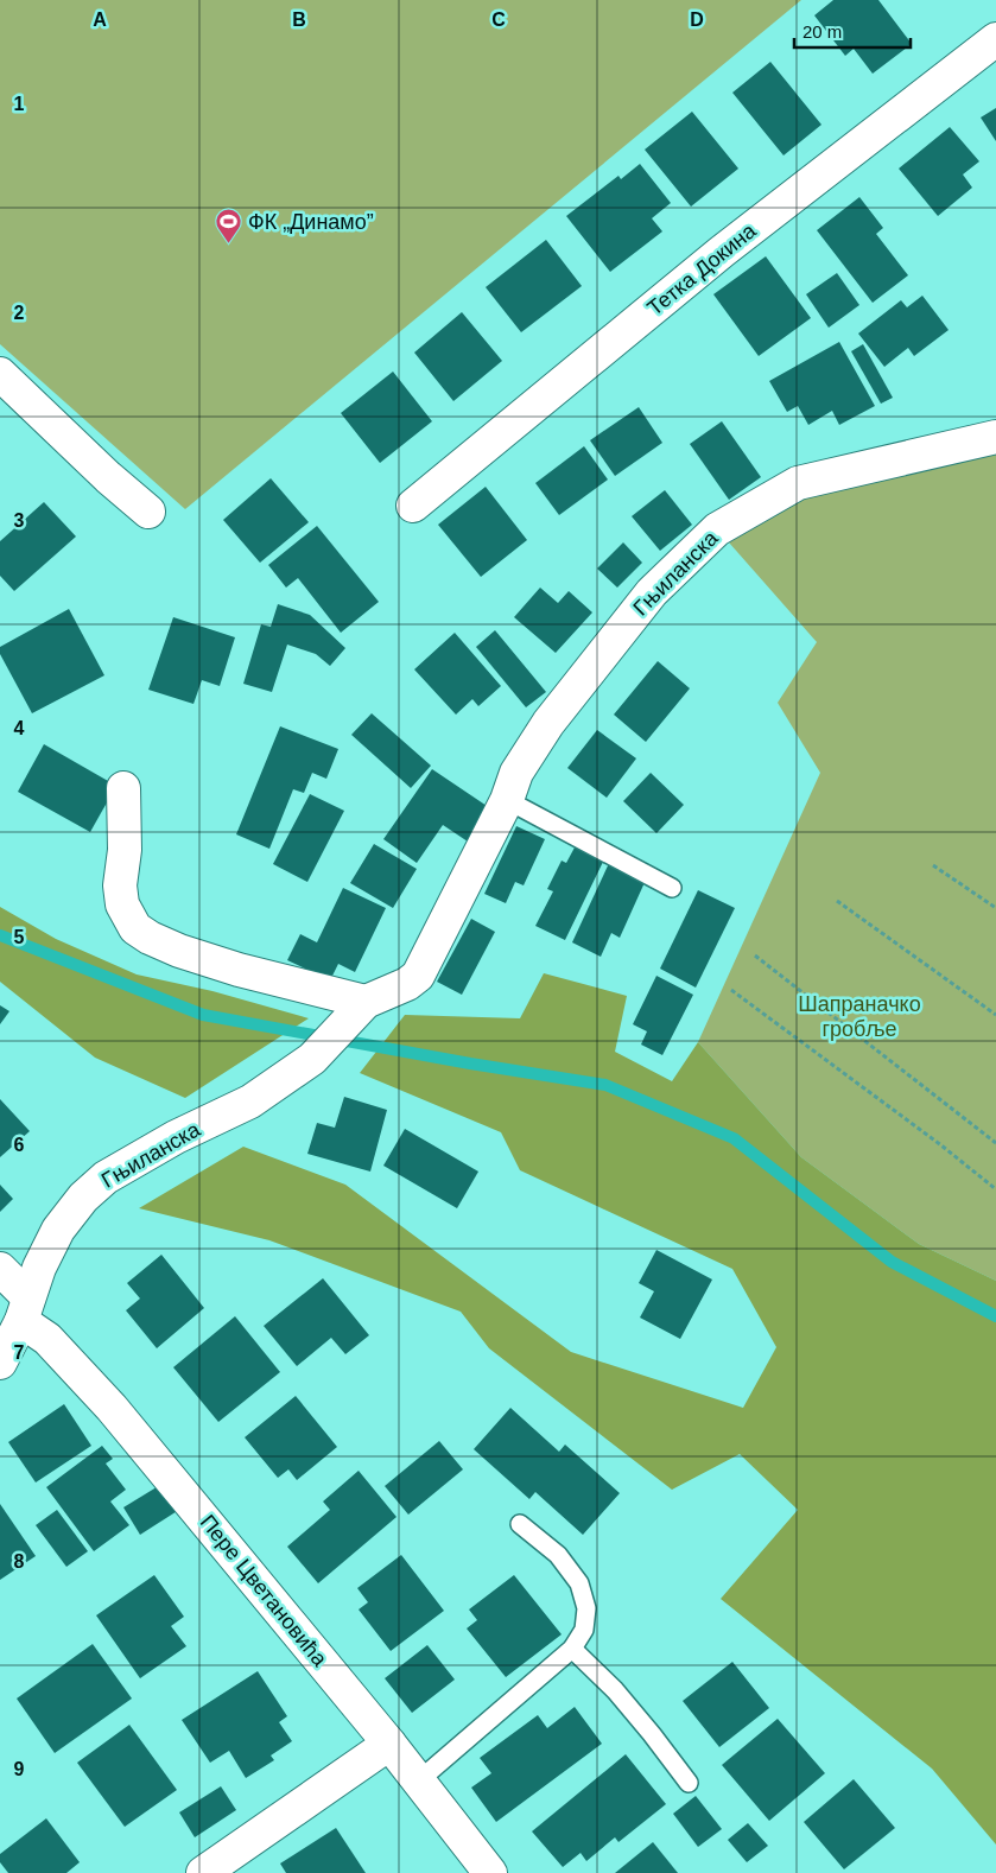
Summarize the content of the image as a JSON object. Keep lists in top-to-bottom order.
{
  "streets": {
    "street": ["Тетка Докина", "Гњиланска", "Пере Цветановића"]
  },
  "crossings": [
    ["Гњиланска", "Пере Цветановића"]
  ],
  "parks": ["Шапраначко гробље"],
  "places": {
    "sports": ["ФК „Динамо”"]
  },
  "scale_bar": "20 m",
  "grid": {
    "columns": [
      "A",
      "B",
      "C",
      "D"
    ],
    "rows": [
      "1",
      "2",
      "3",
      "4",
      "5",
      "6",
      "7",
      "8",
      "9"
    ]
  }
}
